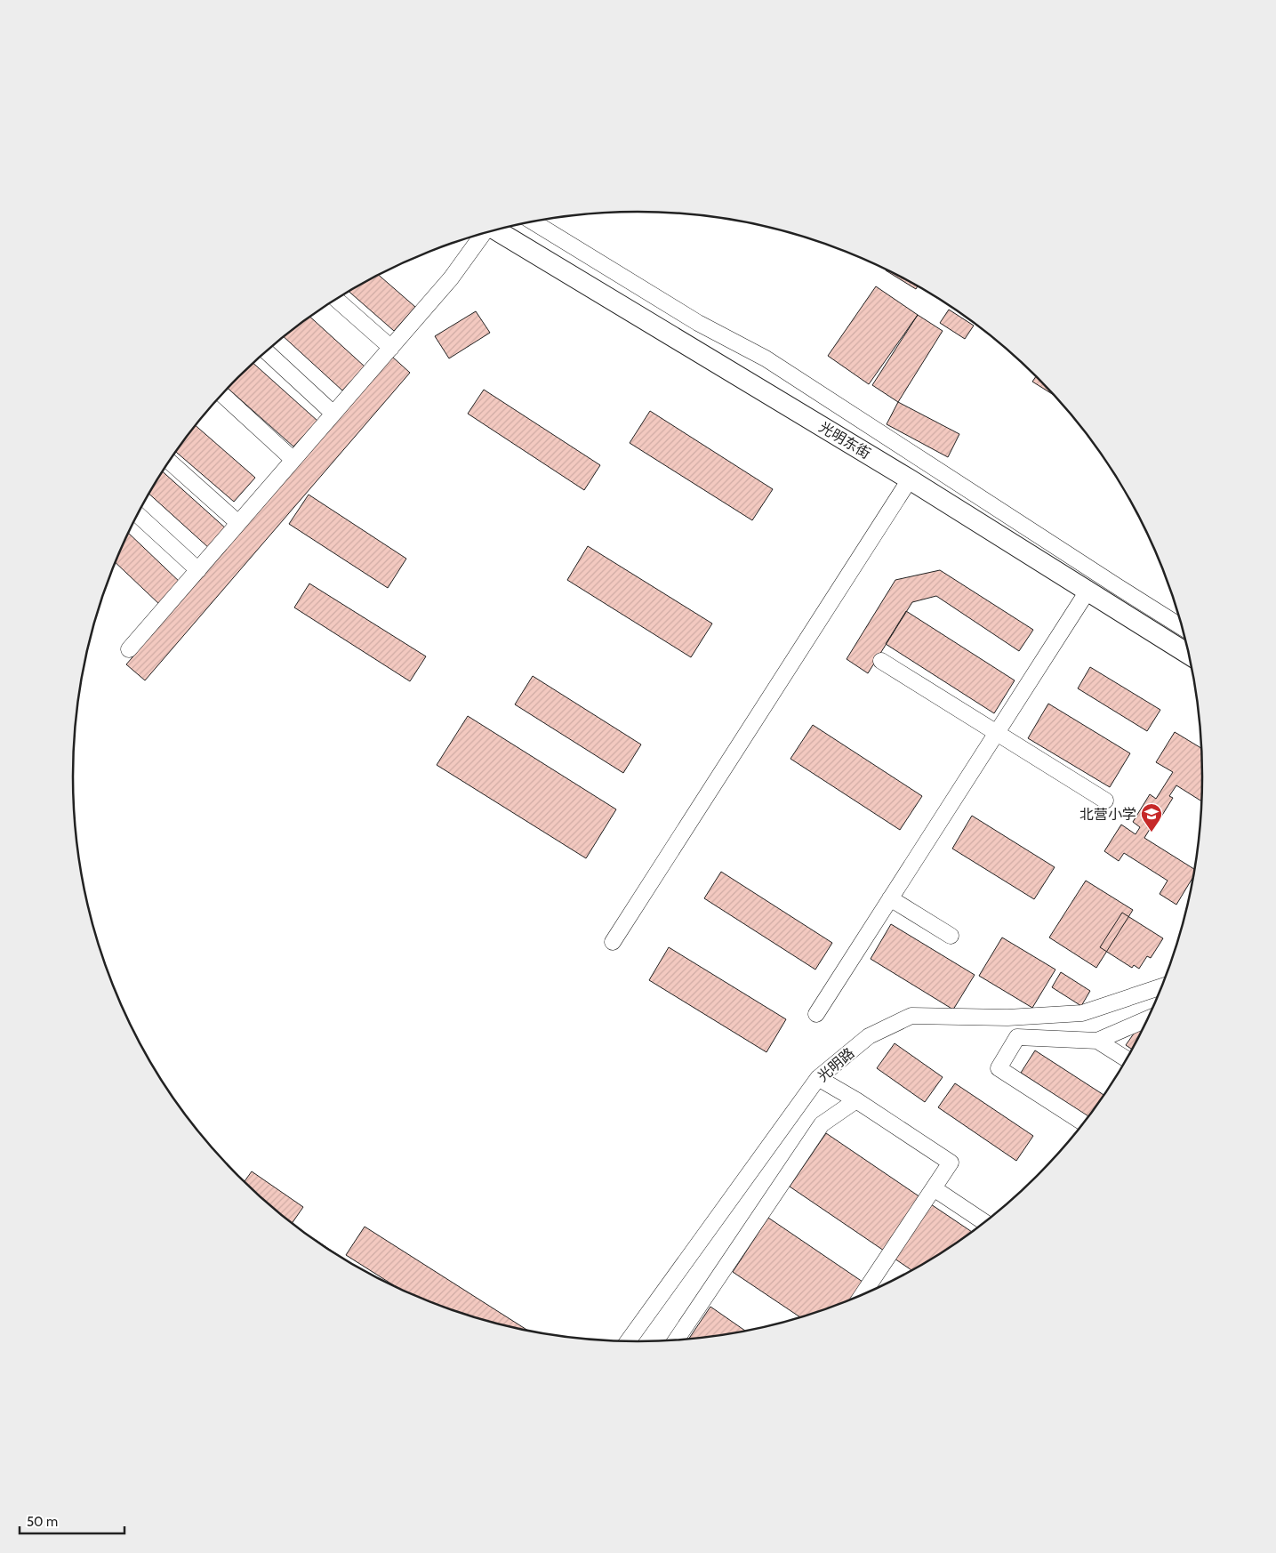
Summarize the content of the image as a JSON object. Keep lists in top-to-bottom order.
{
  "streets": {
    "main road": ["光明东街"],
    "street": ["光明路"]
  },
  "places": {
    "school or university": ["北营小学"]
  },
  "scale_bar": "50 m"
}
